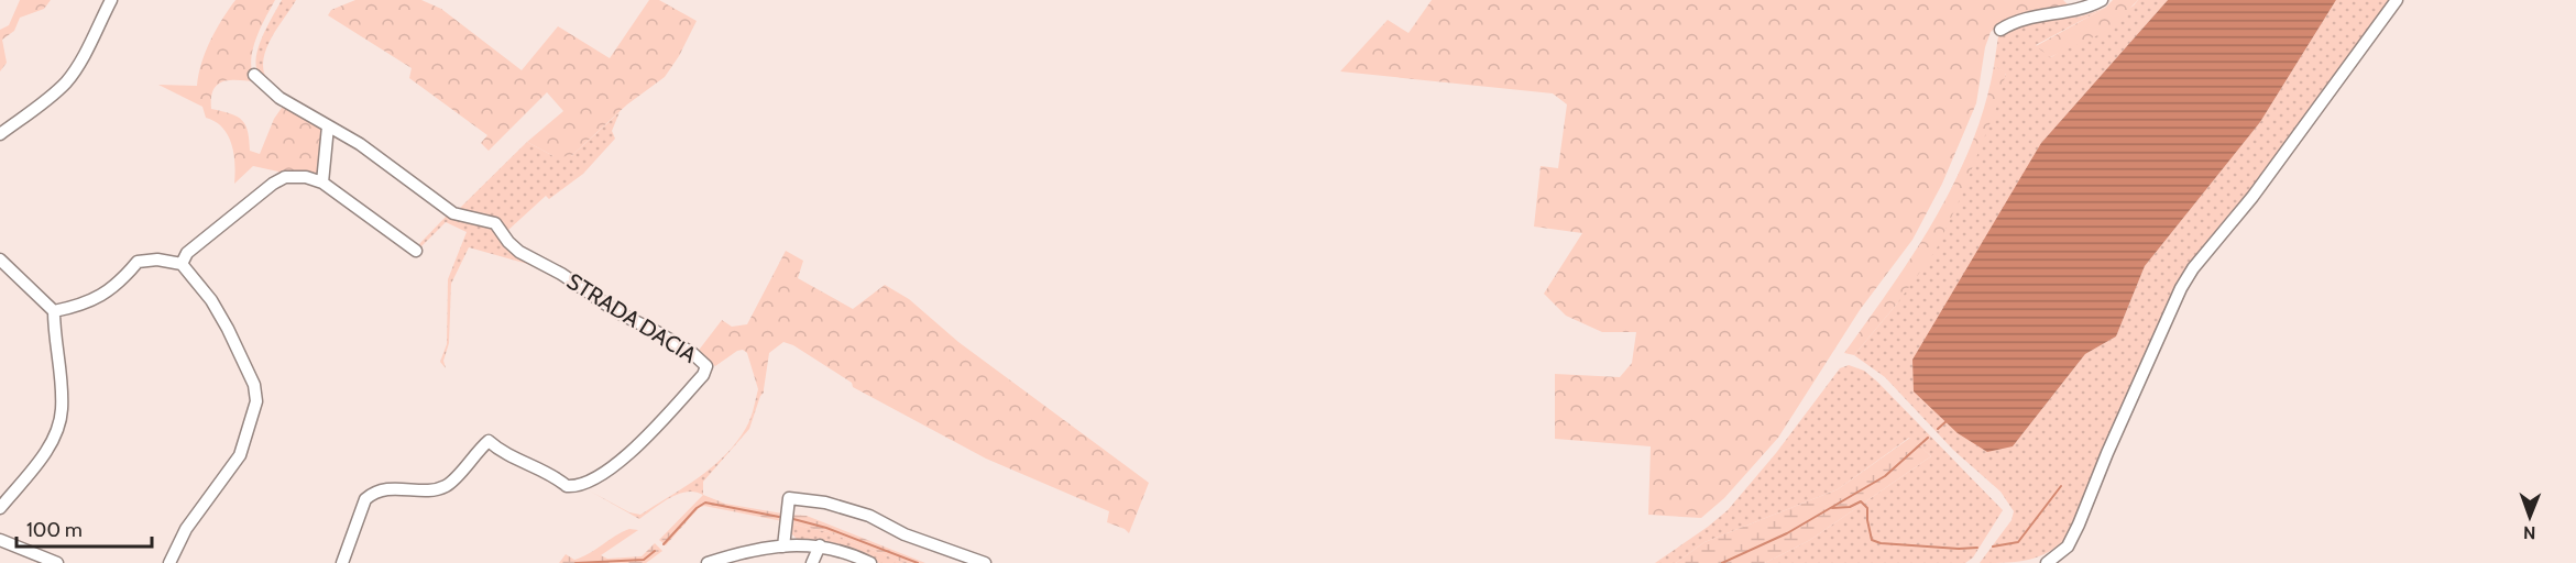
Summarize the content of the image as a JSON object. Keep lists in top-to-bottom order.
{
  "streets": {
    "street": ["STRADA DACIA"]
  },
  "scale_bar": "100 m",
  "north": "bottom"
}
